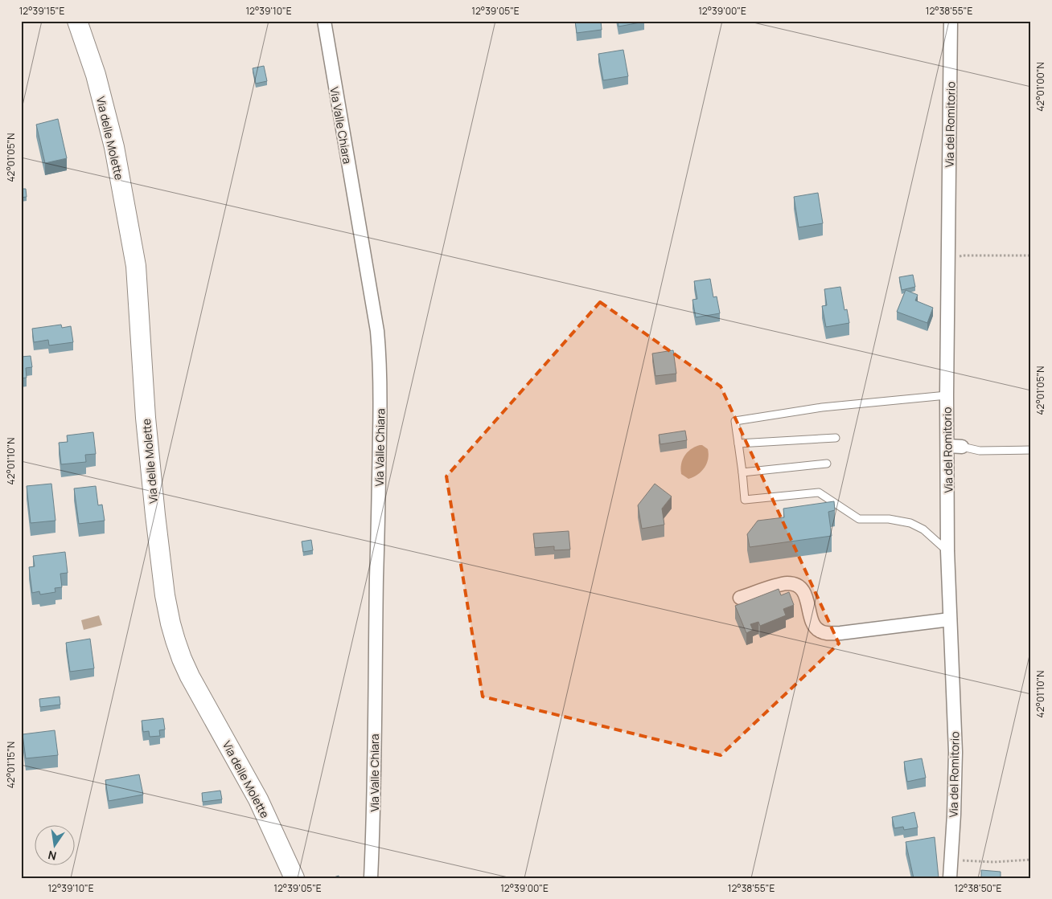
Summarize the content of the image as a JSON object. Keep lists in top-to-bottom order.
{
  "streets": {
    "street": ["Via del Romitorio", "Via Valle Chiara", "Via delle Molette"]
  },
  "north": "bottom",
  "coordinates": [
    "12°39'15\"E",
    "12°39'10\"E",
    "12°39'05\"E",
    "12°39'00\"E",
    "12°38'55\"E",
    "42°01'00\"N",
    "42°01'05\"N",
    "42°01'10\"N",
    "42°01'15\"N",
    "12°38'50\"E"
  ]
}
